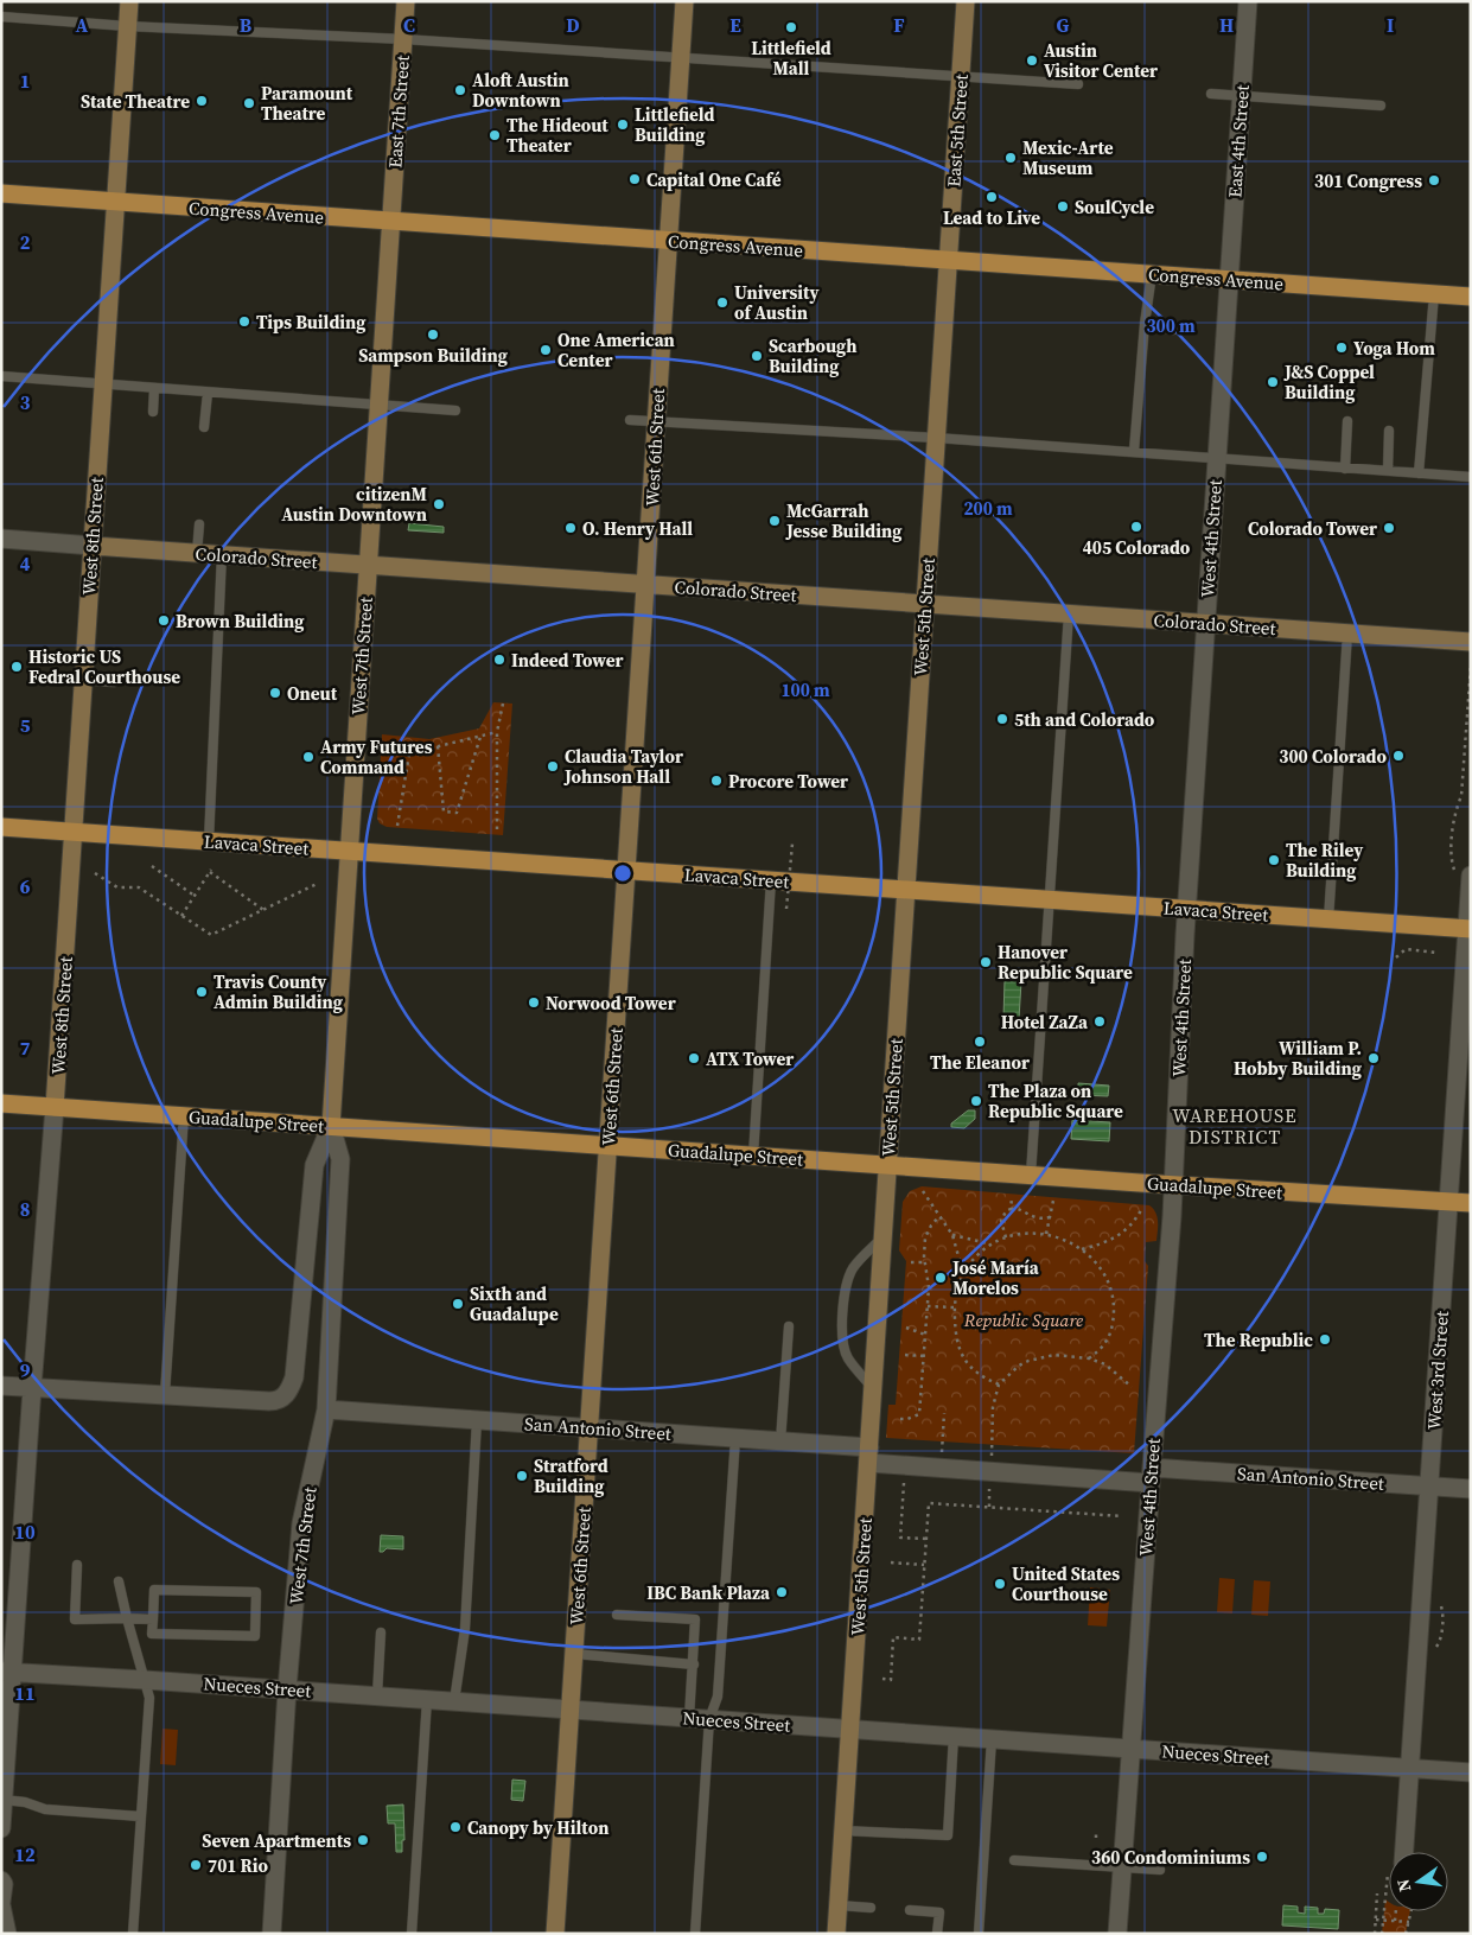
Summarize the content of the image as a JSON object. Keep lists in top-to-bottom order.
{
  "streets": {
    "main road": [
      "East 7th Street",
      "East 5th Street",
      "Congress Avenue",
      "West 6th Street",
      "West 8th Street",
      "Colorado Street",
      "West 5th Street",
      "West 7th Street",
      "Lavaca Street",
      "Guadalupe Street"
    ],
    "street": [
      "East 4th Street",
      "West 4th Street",
      "West 3rd Street",
      "San Antonio Street",
      "Nueces Street"
    ]
  },
  "crossings": [
    ["East 7th Street", "Congress Avenue"],
    ["East 7th Street", "West 7th Street"],
    ["East 5th Street", "Congress Avenue"],
    ["East 5th Street", "West 5th Street"],
    ["East 4th Street", "Congress Avenue"],
    ["East 4th Street", "West 4th Street"],
    ["Congress Avenue", "West 6th Street"],
    ["Congress Avenue", "West 8th Street"],
    ["Congress Avenue", "West 4th Street"],
    ["Congress Avenue", "West 5th Street"],
    ["Congress Avenue", "West 7th Street"],
    ["West 6th Street", "Colorado Street"],
    ["West 6th Street", "Lavaca Street"],
    ["West 6th Street", "Guadalupe Street"],
    ["West 6th Street", "San Antonio Street"],
    ["West 6th Street", "Nueces Street"],
    ["West 8th Street", "Colorado Street"],
    ["West 8th Street", "Lavaca Street"],
    ["West 8th Street", "Guadalupe Street"],
    ["West 8th Street", "Nueces Street"],
    ["West 4th Street", "Colorado Street"],
    ["West 4th Street", "Lavaca Street"],
    ["West 4th Street", "Guadalupe Street"],
    ["West 4th Street", "San Antonio Street"],
    ["West 4th Street", "Nueces Street"],
    ["Colorado Street", "West 5th Street"],
    ["Colorado Street", "West 7th Street"],
    ["West 5th Street", "Lavaca Street"],
    ["West 5th Street", "Guadalupe Street"],
    ["West 5th Street", "San Antonio Street"],
    ["West 5th Street", "Nueces Street"],
    ["West 7th Street", "Lavaca Street"],
    ["West 7th Street", "Guadalupe Street"],
    ["West 7th Street", "San Antonio Street"],
    ["West 7th Street", "Nueces Street"],
    ["Lavaca Street", "West 3rd Street"],
    ["Guadalupe Street", "West 3rd Street"],
    ["West 3rd Street", "San Antonio Street"],
    ["West 3rd Street", "Nueces Street"]
  ],
  "districts": ["WAREHOUSE DISTRICT"],
  "parks": ["Republic Square"],
  "places": [
    "Littlefield Mall",
    "Austin Visitor Center",
    "Aloft Austin Downtown",
    "State Theatre",
    "Paramount Theatre",
    "Littlefield Building",
    "The Hideout Theater",
    "Mexic-Arte Museum",
    "Capital One Café",
    "301 Congress",
    "Lead to Live",
    "SoulCycle",
    "University of Austin",
    "Tips Building",
    "Sampson Building",
    "Yoga Hom",
    "One American Center",
    "Scarbough Building",
    "J&S Coppel Building",
    "citizenM Austin Downtown",
    "McGarrah Jesse Building",
    "405 Colorado",
    "O. Henry Hall",
    "Colorado Tower",
    "Brown Building",
    "Indeed Tower",
    "Historic US Fedral Courthouse",
    "Oneut",
    "5th and Colorado",
    "300 Colorado",
    "Army Futures Command",
    "Claudia Taylor Johnson Hall",
    "Procore Tower",
    "The Riley Building",
    "Hanover Republic Square",
    "Travis County Admin Building",
    "Norwood Tower",
    "Hotel ZaZa",
    "The Eleanor",
    "ATX Tower",
    "William P. Hobby Building",
    "The Plaza on Republic Square",
    "José María Morelos",
    "Sixth and Guadalupe",
    "The Republic",
    "Stratford Building",
    "United States Courthouse",
    "IBC Bank Plaza",
    "Canopy by Hilton",
    "Seven Apartments",
    "360 Condominiums",
    "701 Rio"
  ],
  "north": "left",
  "grid": {
    "columns": [
      "A",
      "B",
      "C",
      "D",
      "E",
      "F",
      "G",
      "H",
      "I"
    ],
    "rows": [
      "1",
      "2",
      "3",
      "4",
      "5",
      "6",
      "7",
      "8",
      "9",
      "10",
      "11",
      "12"
    ]
  },
  "rings": ["300 m", "200 m", "100 m"]
}
